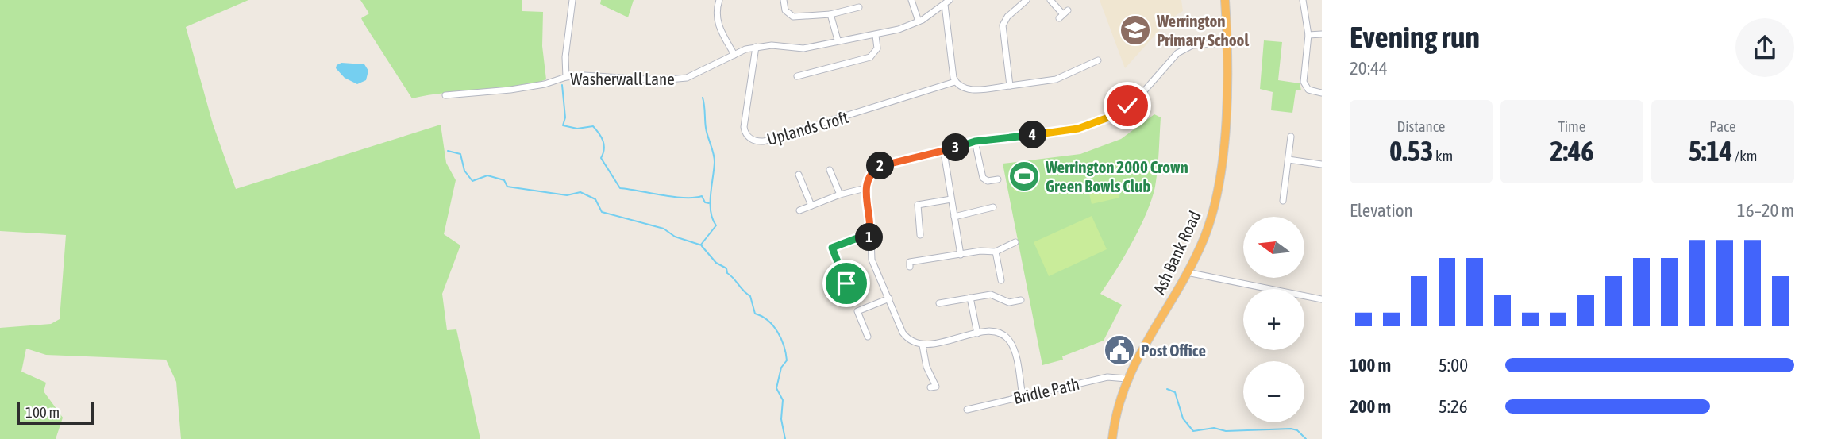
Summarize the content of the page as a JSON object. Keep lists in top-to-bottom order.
{
  "streets": {
    "highway": ["Ash Bank Road"],
    "street": ["Washerwall Lane", "Uplands Croft", "Bridle Path"]
  },
  "crossings": [
    ["Washerwall Lane", "Uplands Croft"],
    ["Ash Bank Road", "Bridle Path"]
  ],
  "places": {
    "school or university": ["Werrington Primary School"],
    "sports": ["Werrington 2000 Crown Green Bowls Club"],
    "public building": ["Post Office"]
  },
  "scale_bar": "100 m",
  "north": "left",
  "page": {
    "heading": ["Evening run", "20:44"],
    "stats": [
      ["Distance", "0.53 km"],
      ["Time", "2:46"],
      ["Pace", "5:14 /km"]
    ],
    "pins": [
      "4",
      "3",
      "2",
      "1"
    ],
    "chart": ["Elevation", "16–20 m"],
    "map_buttons": ["+", "−"],
    "list": [
      {
        "name": "100 m",
        "note": "5:00"
      },
      {
        "name": "200 m",
        "note": "5:26"
      }
    ],
    "scale": "100 m"
  }
}
